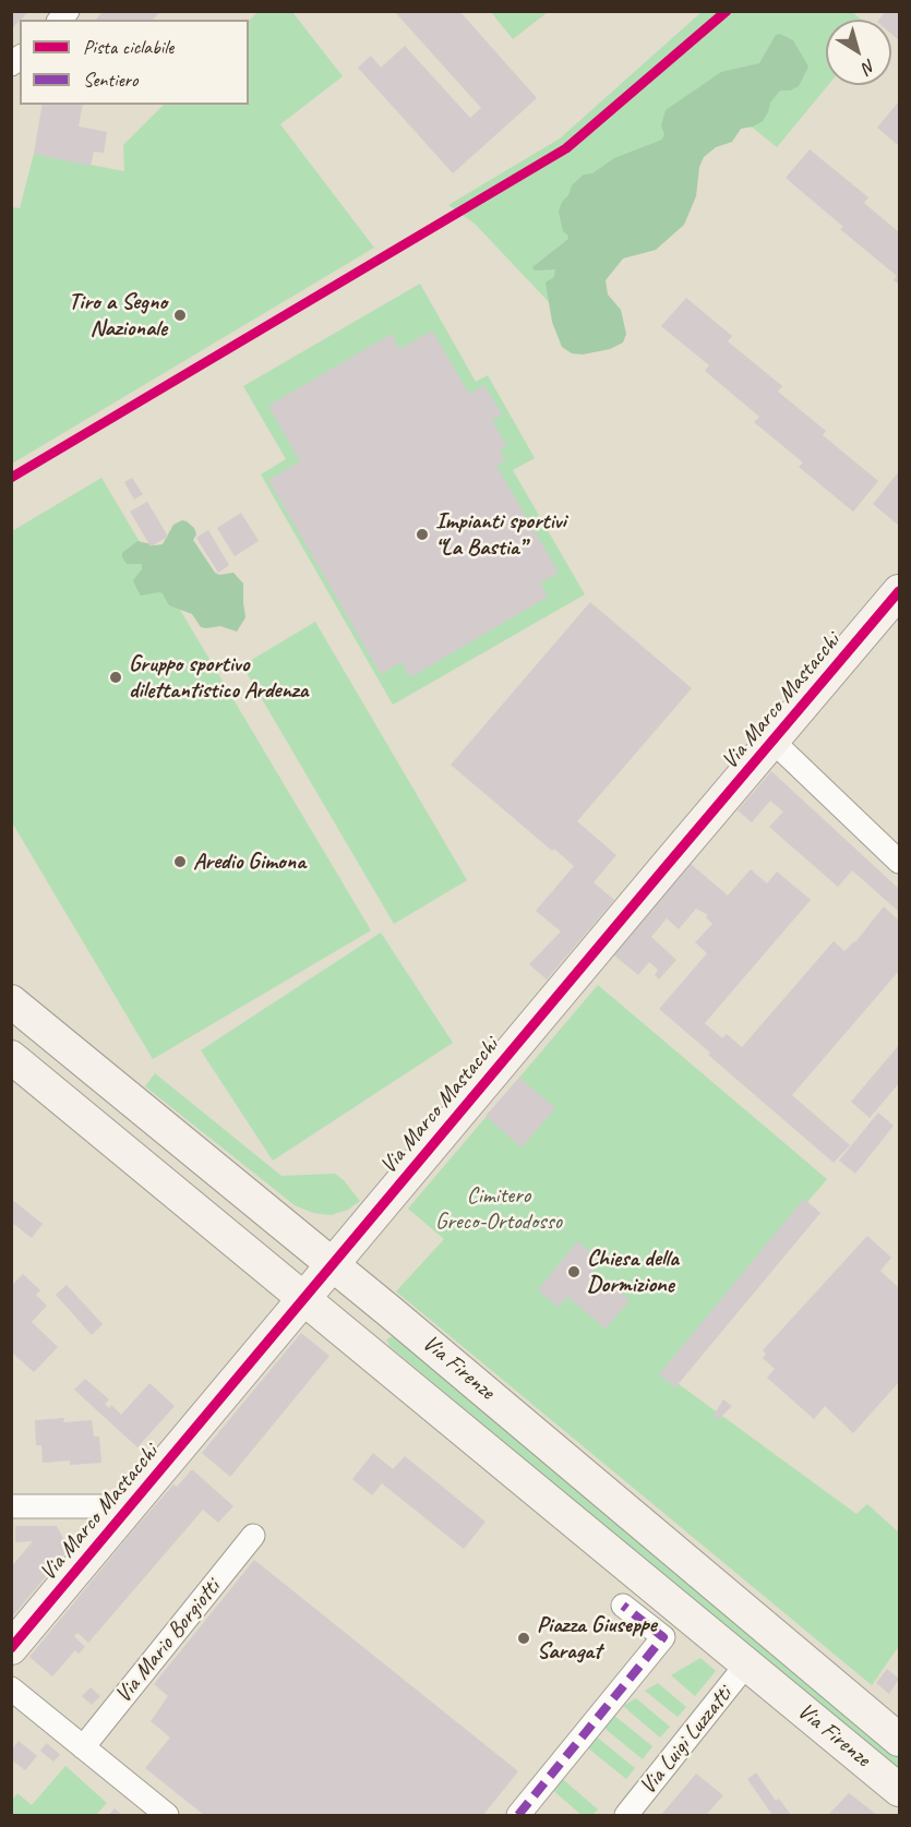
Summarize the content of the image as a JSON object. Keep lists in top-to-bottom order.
{
  "streets": {
    "main road": ["Via Marco Mastacchi", "Via Firenze"],
    "street": ["Via Mario Borgiotti", "Via Luigi Luzzatti"]
  },
  "crossings": [
    ["Via Marco Mastacchi", "Via Firenze"],
    ["Via Firenze", "Via Luigi Luzzatti"]
  ],
  "parks": ["Cimitero Greco-Ortodosso"],
  "places": [
    "Tiro a Segno Nazionale",
    "Impianti sportivi “La Bastia”",
    "Gruppo sportivo dilettantistico Ardenza",
    "Aredio Gimona",
    "Chiesa della Dormizione",
    "Piazza Giuseppe Saragat"
  ],
  "legend": ["Pista ciclabile", "Sentiero"],
  "north": "bottom right"
}
